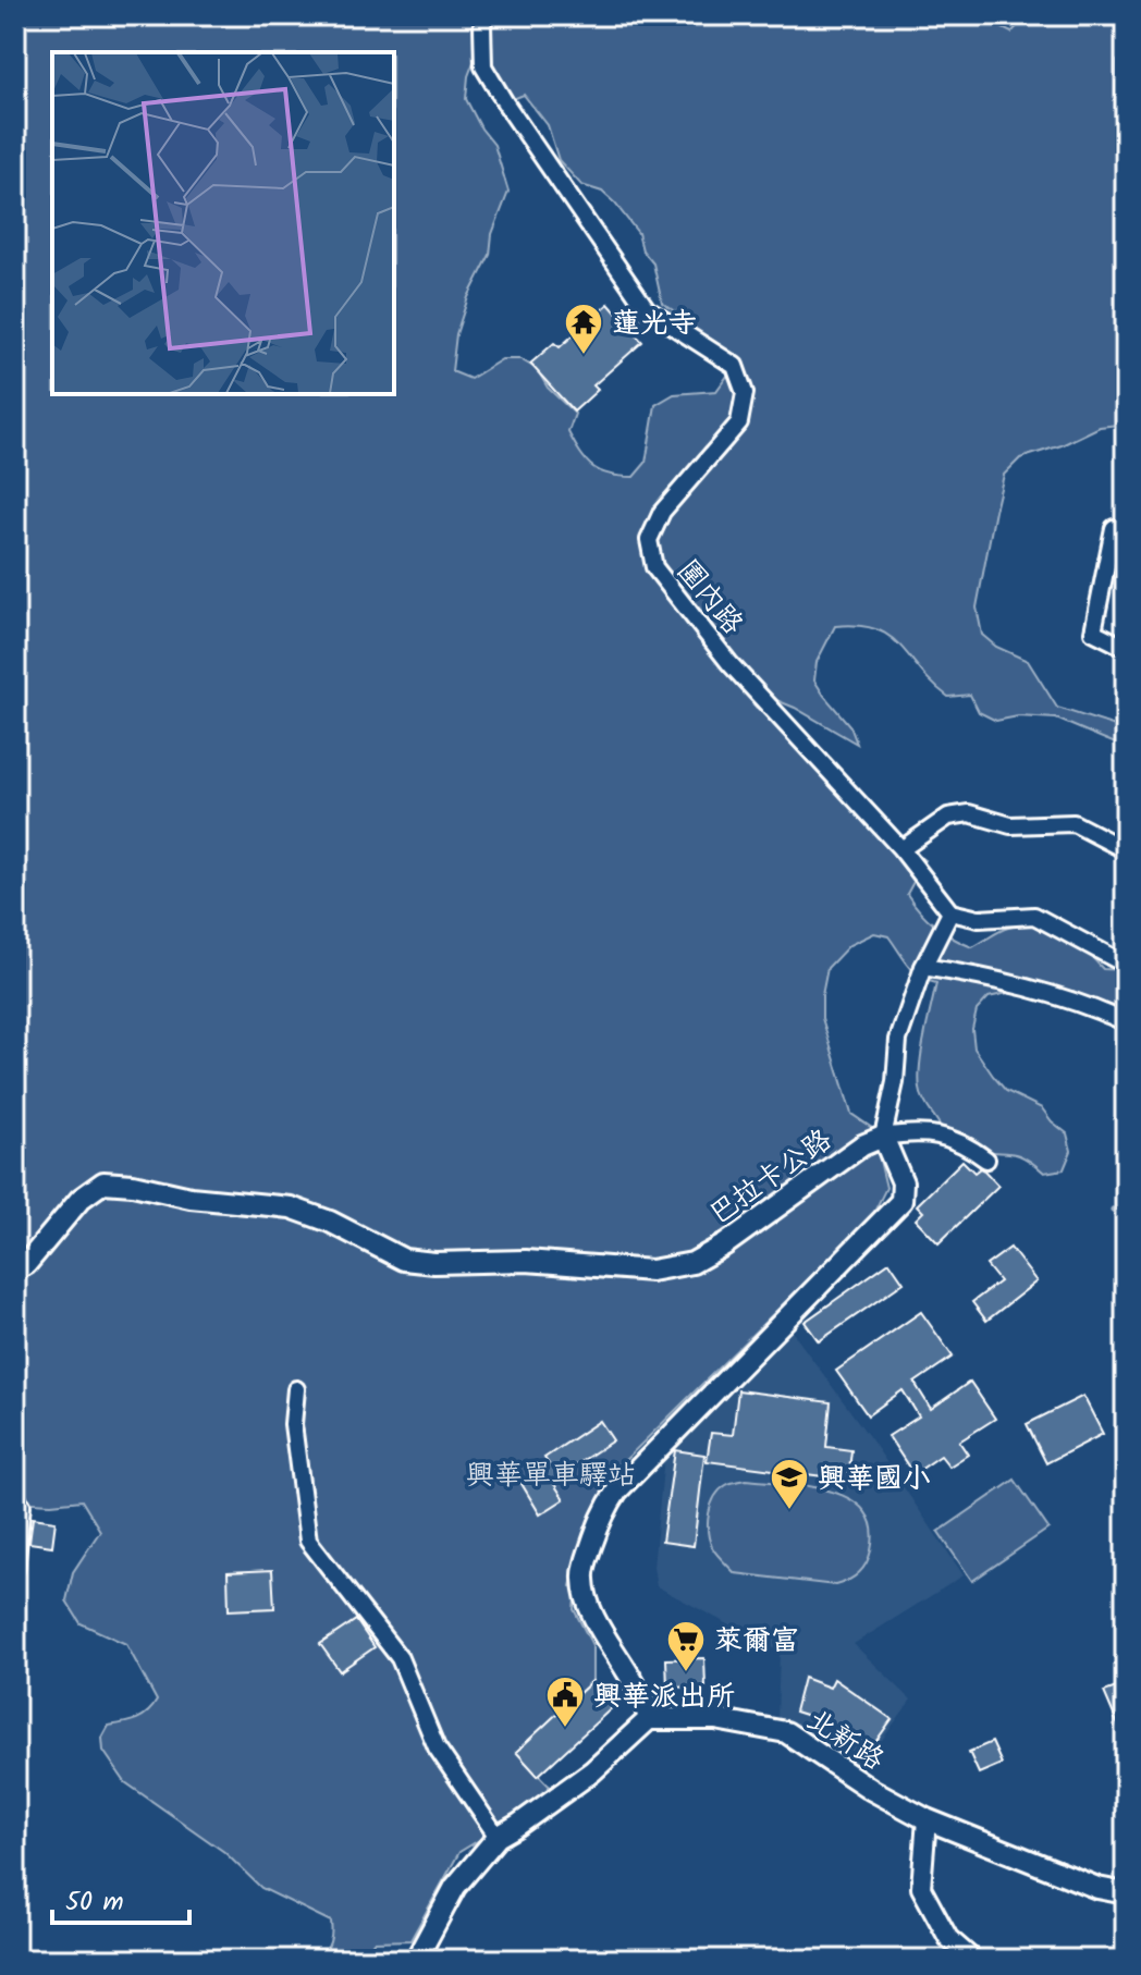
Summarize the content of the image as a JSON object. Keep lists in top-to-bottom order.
{
  "streets": {
    "main road": ["巴拉卡公路", "北新路"],
    "street": ["圍內路"]
  },
  "parks": ["興華單車驛站"],
  "places": {
    "temple": ["蓮光寺"],
    "school or university": ["興華國小"],
    "supermarket": ["萊爾富"],
    "public building": ["興華派出所"]
  },
  "scale_bar": "50 m"
}
